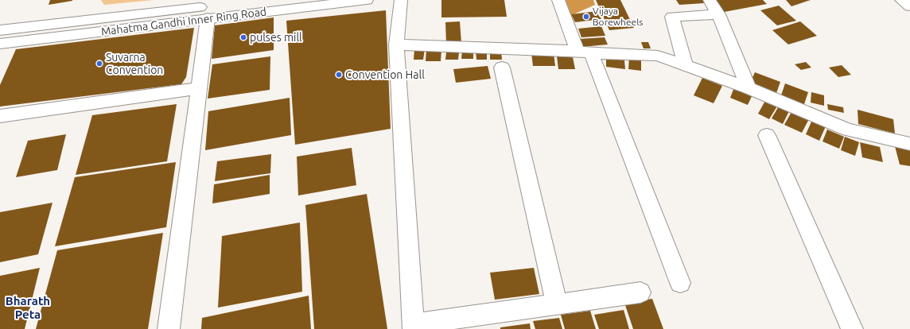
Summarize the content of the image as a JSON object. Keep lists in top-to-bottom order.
{
  "streets": {
    "street": ["Mahatma Gandhi Inner Ring Road"]
  },
  "districts": ["Bharath Peta"],
  "places": [
    "Vijaya Borewheels",
    "pulses mill",
    "Suvarna Convention",
    "Convention Hall"
  ]
}
